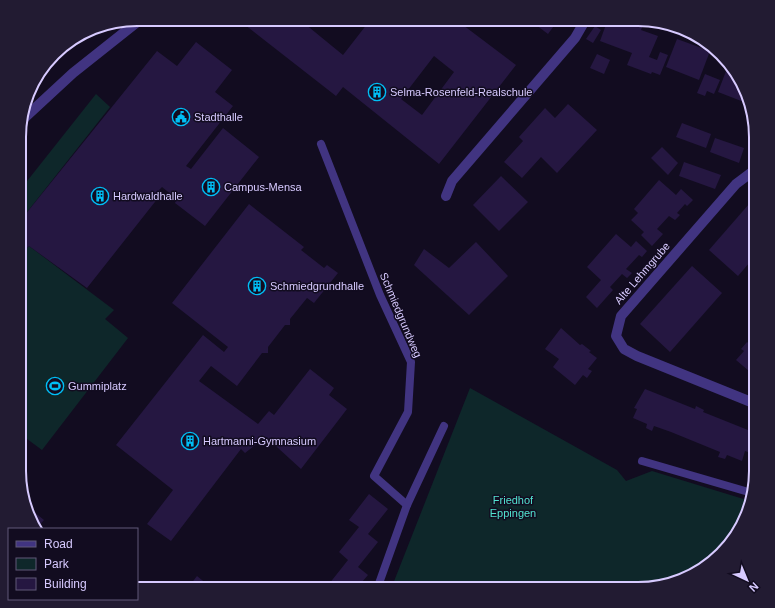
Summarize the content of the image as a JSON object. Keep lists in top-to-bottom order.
{
  "streets": {
    "street": ["Alte Lehmgrube"],
    "lane": ["Schmiedgrundweg"]
  },
  "parks": ["Friedhof Eppingen"],
  "places": {
    "building": [
      "Selma-Rosenfeld-Realschule",
      "Campus-Mensa",
      "Hardwaldhalle",
      "Schmiedgrundhalle",
      "Hartmanni-Gymnasium"
    ],
    "public building": ["Stadthalle"],
    "sports": ["Gummiplatz"]
  },
  "legend": ["Road", "Park", "Building"],
  "north": "bottom right"
}
